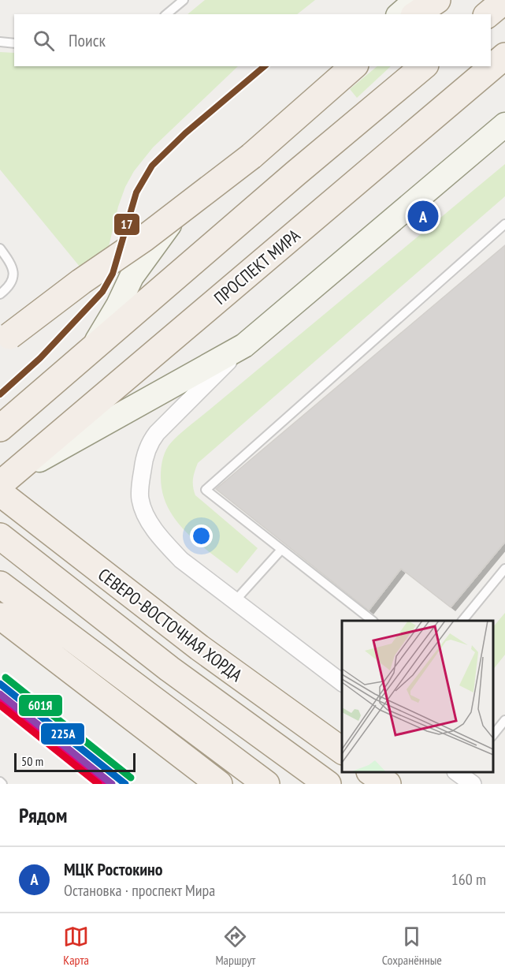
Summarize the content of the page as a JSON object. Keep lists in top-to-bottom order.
{
  "streets": {
    "main road": ["ПРОСПЕКТ МИРА", "СЕВЕРО-ВОСТОЧНАЯ ХОРДА"]
  },
  "crossings": [
    ["ПРОСПЕКТ МИРА", "СЕВЕРО-ВОСТОЧНАЯ ХОРДА"]
  ],
  "lines": ["transit line 17", "transit line 601Я", "transit line 225А"],
  "scale_bar": "50 m",
  "page": {
    "search": "Поиск",
    "pins": "A",
    "scale": "50 m",
    "heading": "Рядом",
    "list": [
      {
        "mark": "A",
        "name": "МЦК Ростокино",
        "note": "Остановка · проспект Мира",
        "value": "160 m"
      }
    ],
    "nav": ["Карта", "Маршрут", "Сохранённые"]
  }
}
